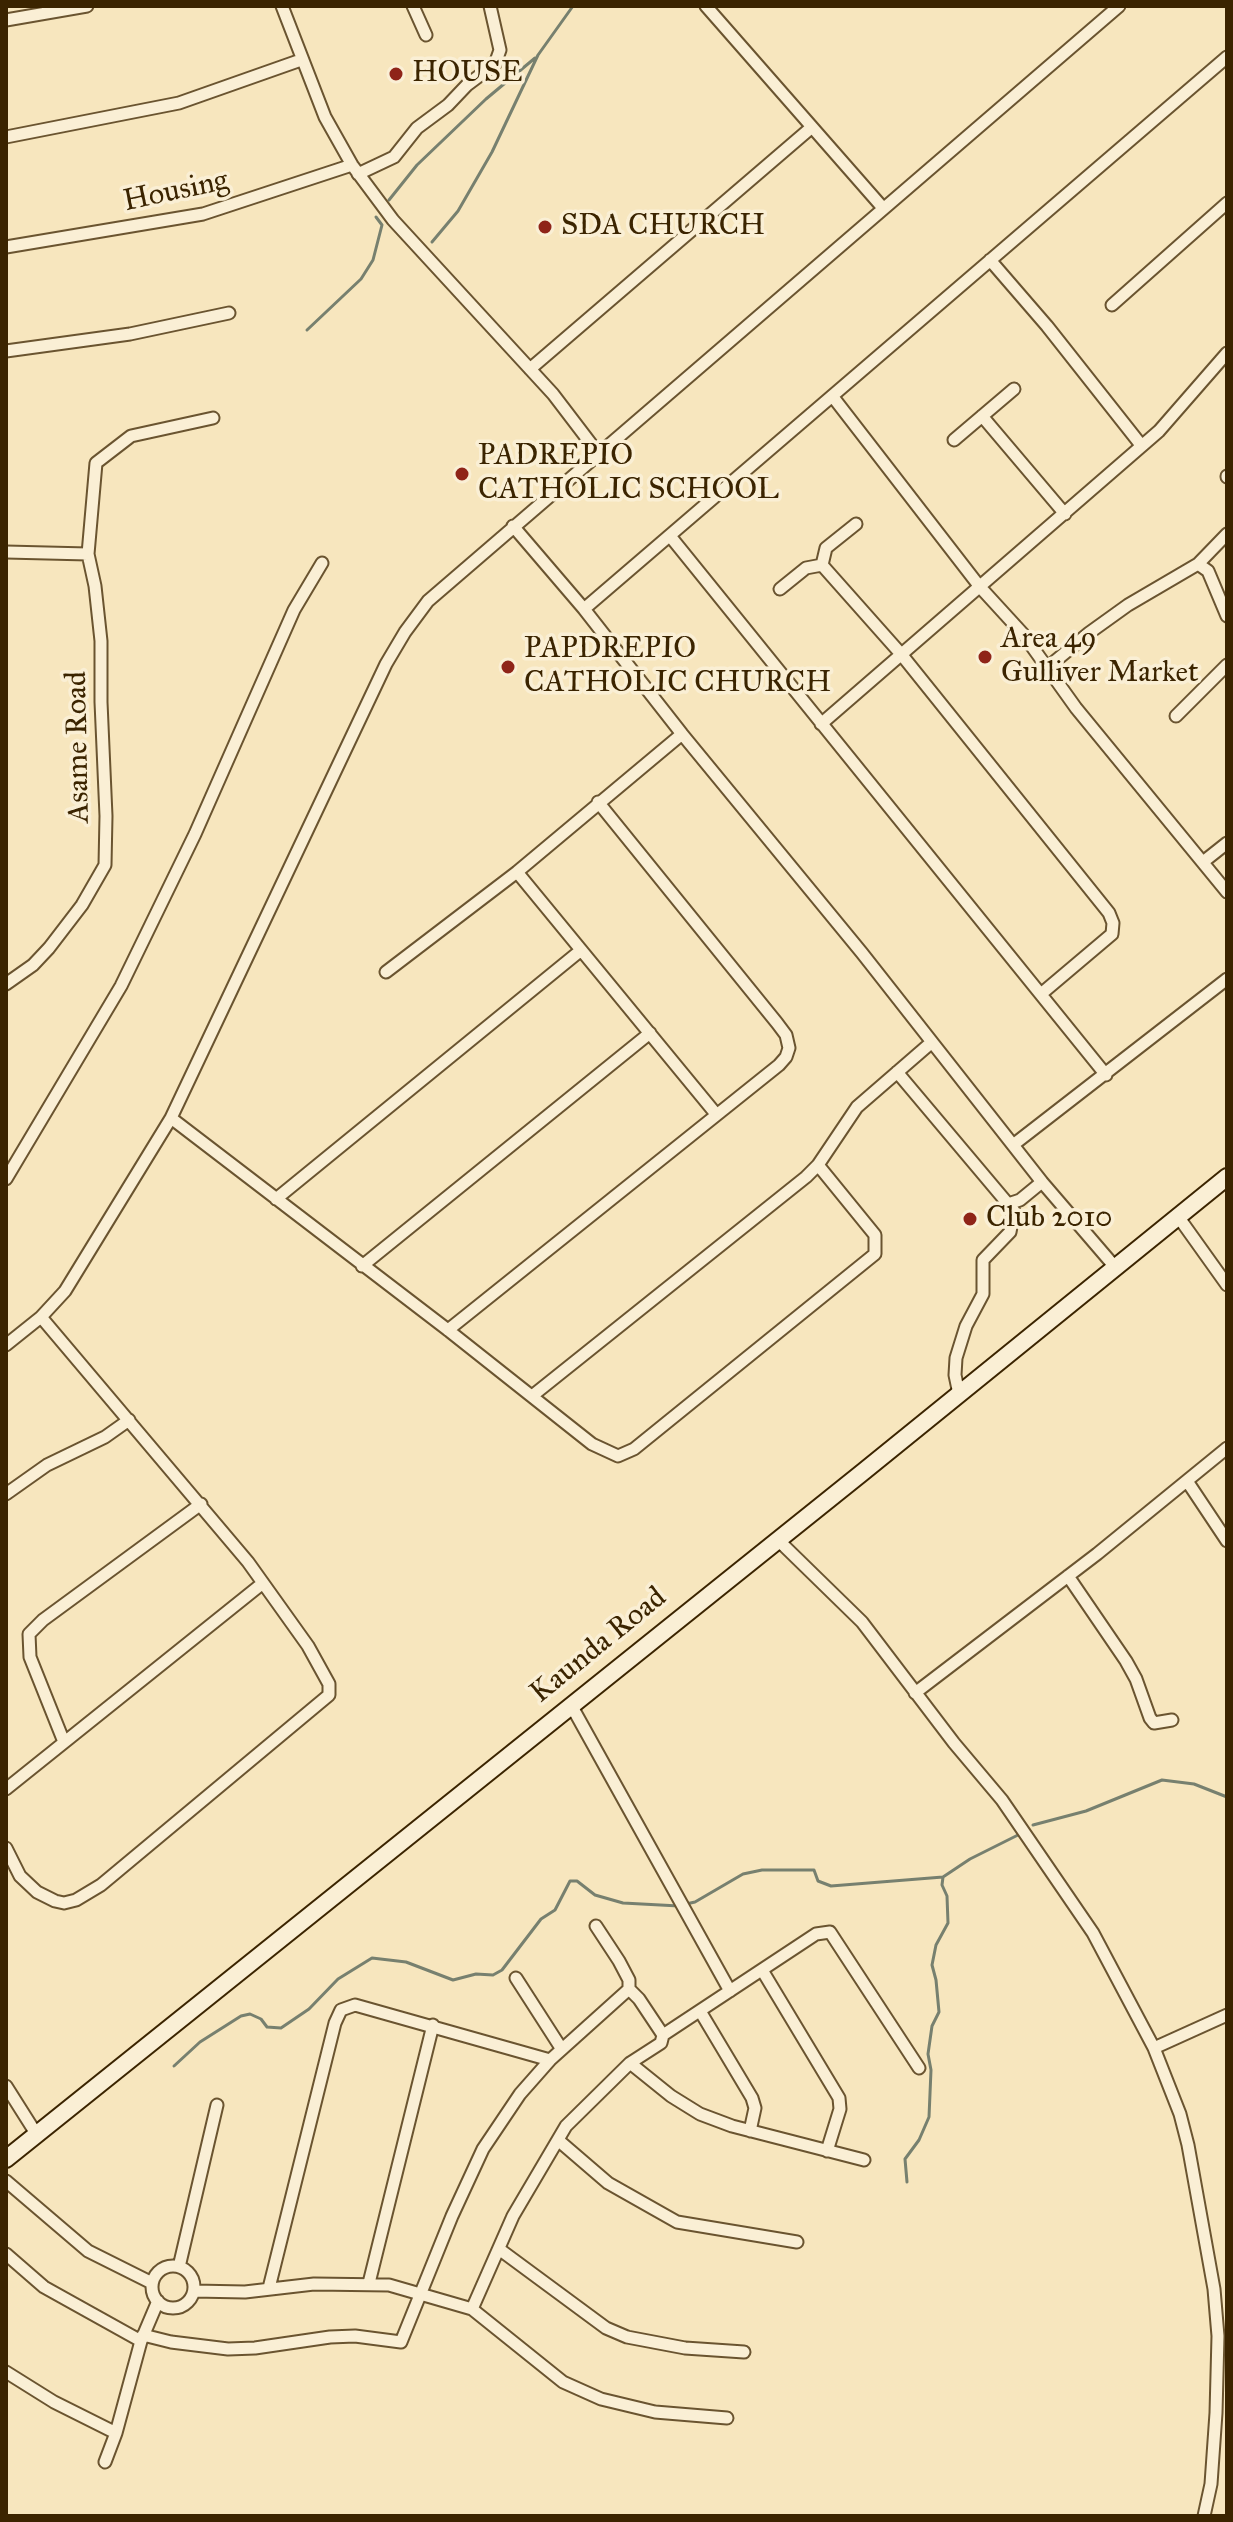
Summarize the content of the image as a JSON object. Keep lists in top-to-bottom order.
{
  "streets": {
    "main road": ["Kaunda Road"],
    "street": ["Housing", "Asame Road"]
  },
  "places": [
    "HOUSE",
    "SDA CHURCH",
    "PADREPIO CATHOLIC SCHOOL",
    "Area 49 Gulliver Market",
    "PAPDREPIO CATHOLIC CHURCH",
    "Club 2010"
  ]
}
